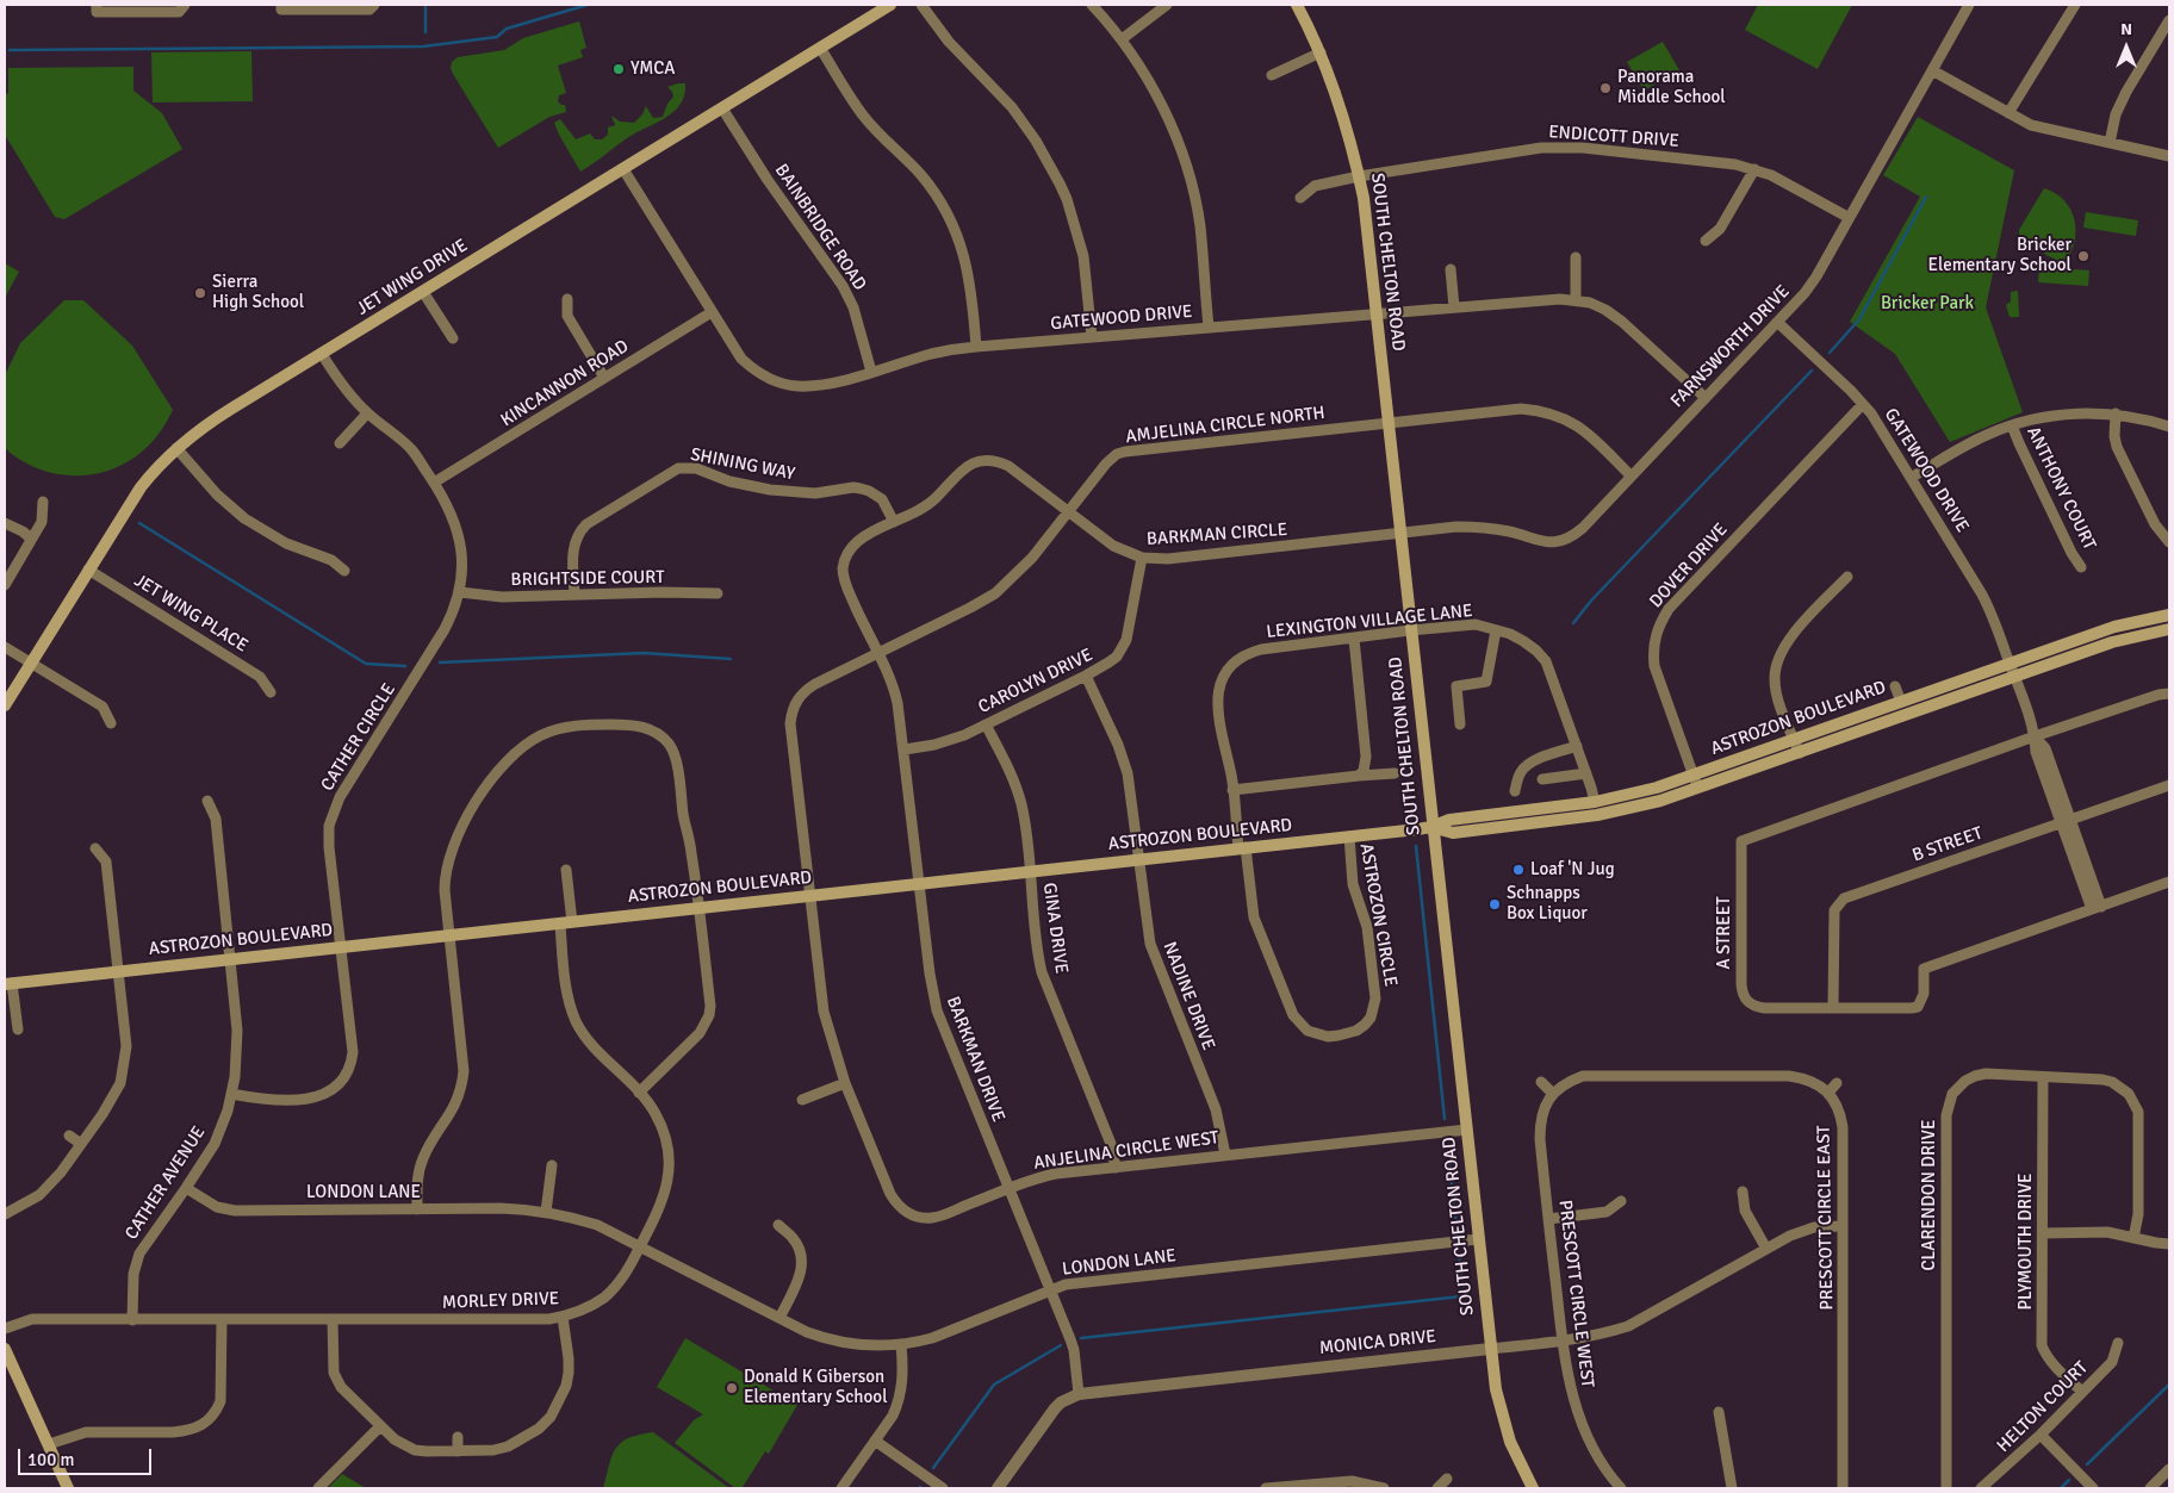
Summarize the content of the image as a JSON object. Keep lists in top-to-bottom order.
{
  "streets": {
    "main road": ["SOUTH CHELTON ROAD", "JET WING DRIVE", "ASTROZON BOULEVARD"],
    "street": [
      "ENDICOTT DRIVE",
      "BAINBRIDGE ROAD",
      "GATEWOOD DRIVE",
      "FARNSWORTH DRIVE",
      "KINCANNON ROAD",
      "AMJELINA CIRCLE NORTH",
      "SHINING WAY",
      "ANTHONY COURT",
      "BARKMAN CIRCLE",
      "DOVER DRIVE",
      "BRIGHTSIDE COURT",
      "JET WING PLACE",
      "LEXINGTON VILLAGE LANE",
      "CAROLYN DRIVE",
      "CATHER CIRCLE",
      "B STREET",
      "ASTROZON CIRCLE",
      "GINA DRIVE",
      "A STREET",
      "NADINE DRIVE",
      "BARKMAN DRIVE",
      "ANJELINA CIRCLE WEST",
      "CATHER AVENUE",
      "LONDON LANE",
      "CLARENDON DRIVE",
      "PRESCOTT CIRCLE EAST",
      "PLYMOUTH DRIVE",
      "PRESCOTT CIRCLE WEST",
      "MORLEY DRIVE",
      "MONICA DRIVE",
      "HELTON COURT"
    ]
  },
  "crossings": [
    ["ENDICOTT DRIVE", "SOUTH CHELTON ROAD"],
    ["ENDICOTT DRIVE", "FARNSWORTH DRIVE"],
    ["BAINBRIDGE ROAD", "JET WING DRIVE"],
    ["BAINBRIDGE ROAD", "GATEWOOD DRIVE"],
    ["SOUTH CHELTON ROAD", "GATEWOOD DRIVE"],
    ["SOUTH CHELTON ROAD", "FARNSWORTH DRIVE"],
    ["SOUTH CHELTON ROAD", "AMJELINA CIRCLE NORTH"],
    ["SOUTH CHELTON ROAD", "BARKMAN CIRCLE"],
    ["SOUTH CHELTON ROAD", "LEXINGTON VILLAGE LANE"],
    ["SOUTH CHELTON ROAD", "ASTROZON BOULEVARD"],
    ["SOUTH CHELTON ROAD", "ANJELINA CIRCLE WEST"],
    ["SOUTH CHELTON ROAD", "LONDON LANE"],
    ["SOUTH CHELTON ROAD", "MONICA DRIVE"],
    ["JET WING DRIVE", "GATEWOOD DRIVE"],
    ["JET WING DRIVE", "JET WING PLACE"],
    ["JET WING DRIVE", "CATHER CIRCLE"],
    ["GATEWOOD DRIVE", "FARNSWORTH DRIVE"],
    ["GATEWOOD DRIVE", "KINCANNON ROAD"],
    ["GATEWOOD DRIVE", "DOVER DRIVE"],
    ["GATEWOOD DRIVE", "ASTROZON BOULEVARD"],
    ["GATEWOOD DRIVE", "B STREET"],
    ["GATEWOOD DRIVE", "A STREET"],
    ["FARNSWORTH DRIVE", "AMJELINA CIRCLE NORTH"],
    ["FARNSWORTH DRIVE", "BARKMAN CIRCLE"],
    ["KINCANNON ROAD", "CATHER CIRCLE"],
    ["AMJELINA CIRCLE NORTH", "BARKMAN CIRCLE"],
    ["AMJELINA CIRCLE NORTH", "BARKMAN DRIVE"],
    ["AMJELINA CIRCLE NORTH", "ANJELINA CIRCLE WEST"],
    ["SHINING WAY", "BARKMAN CIRCLE"],
    ["SHINING WAY", "BRIGHTSIDE COURT"],
    ["BARKMAN CIRCLE", "CAROLYN DRIVE"],
    ["BARKMAN CIRCLE", "BARKMAN DRIVE"],
    ["BARKMAN CIRCLE", "ANJELINA CIRCLE WEST"],
    ["DOVER DRIVE", "ASTROZON BOULEVARD"],
    ["BRIGHTSIDE COURT", "CATHER CIRCLE"],
    ["LEXINGTON VILLAGE LANE", "ASTROZON BOULEVARD"],
    ["LEXINGTON VILLAGE LANE", "ASTROZON CIRCLE"],
    ["CAROLYN DRIVE", "GINA DRIVE"],
    ["CAROLYN DRIVE", "NADINE DRIVE"],
    ["CAROLYN DRIVE", "BARKMAN DRIVE"],
    ["ASTROZON BOULEVARD", "CATHER CIRCLE"],
    ["ASTROZON BOULEVARD", "ASTROZON CIRCLE"],
    ["ASTROZON BOULEVARD", "GINA DRIVE"],
    ["ASTROZON BOULEVARD", "NADINE DRIVE"],
    ["ASTROZON BOULEVARD", "BARKMAN DRIVE"],
    ["ASTROZON BOULEVARD", "ANJELINA CIRCLE WEST"],
    ["ASTROZON BOULEVARD", "CATHER AVENUE"],
    ["ASTROZON BOULEVARD", "MORLEY DRIVE"],
    ["CATHER CIRCLE", "CATHER AVENUE"],
    ["B STREET", "A STREET"],
    ["GINA DRIVE", "ANJELINA CIRCLE WEST"],
    ["NADINE DRIVE", "ANJELINA CIRCLE WEST"],
    ["BARKMAN DRIVE", "ANJELINA CIRCLE WEST"],
    ["BARKMAN DRIVE", "LONDON LANE"],
    ["BARKMAN DRIVE", "MONICA DRIVE"],
    ["CATHER AVENUE", "LONDON LANE"],
    ["CATHER AVENUE", "MORLEY DRIVE"],
    ["LONDON LANE", "MORLEY DRIVE"],
    ["PRESCOTT CIRCLE EAST", "MONICA DRIVE"],
    ["PLYMOUTH DRIVE", "HELTON COURT"],
    ["PRESCOTT CIRCLE WEST", "MONICA DRIVE"]
  ],
  "parks": ["Bricker Park"],
  "places": [
    "YMCA",
    "Panorama Middle School",
    "Bricker Elementary School",
    "Sierra High School",
    "Loaf 'N Jug",
    "Schnapps Box Liquor",
    "Donald K Giberson Elementary School"
  ],
  "scale_bar": "100 m",
  "north": "top"
}
